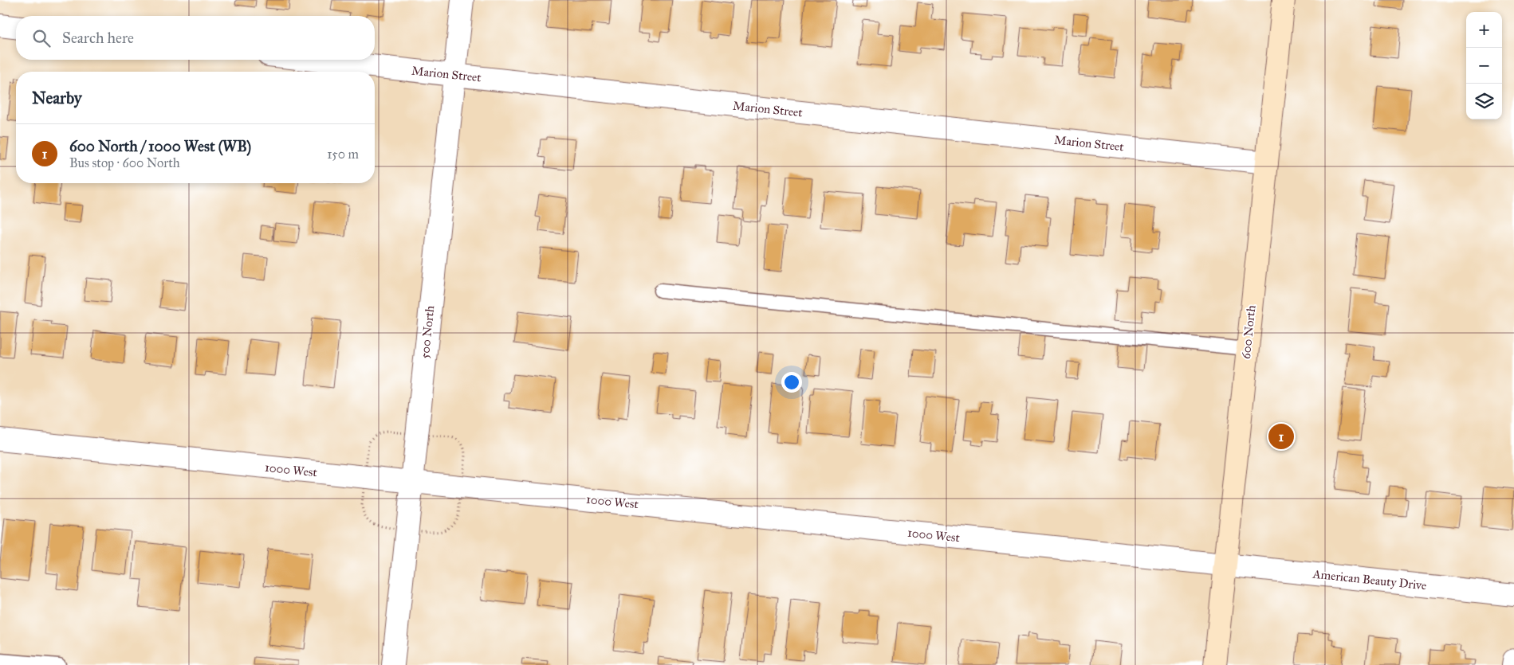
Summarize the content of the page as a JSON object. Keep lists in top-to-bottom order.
{
  "streets": {
    "main road": ["600 North"],
    "street": [
      "Marion Street",
      "500 North",
      "1000 West",
      "American Beauty Drive"
    ]
  },
  "crossings": [
    ["Marion Street", "500 North"],
    ["Marion Street", "600 North"],
    ["500 North", "1000 West"],
    ["600 North", "1000 West"],
    ["600 North", "American Beauty Drive"],
    ["1000 West", "American Beauty Drive"]
  ],
  "page": {
    "map_buttons": ["+", "−"],
    "search": "Search here",
    "heading": "Nearby",
    "list": [
      {
        "mark": "1",
        "name": "600 North / 1000 West (WB)",
        "note": "Bus stop · 600 North",
        "value": "150 m"
      }
    ],
    "pins": "1"
  }
}
